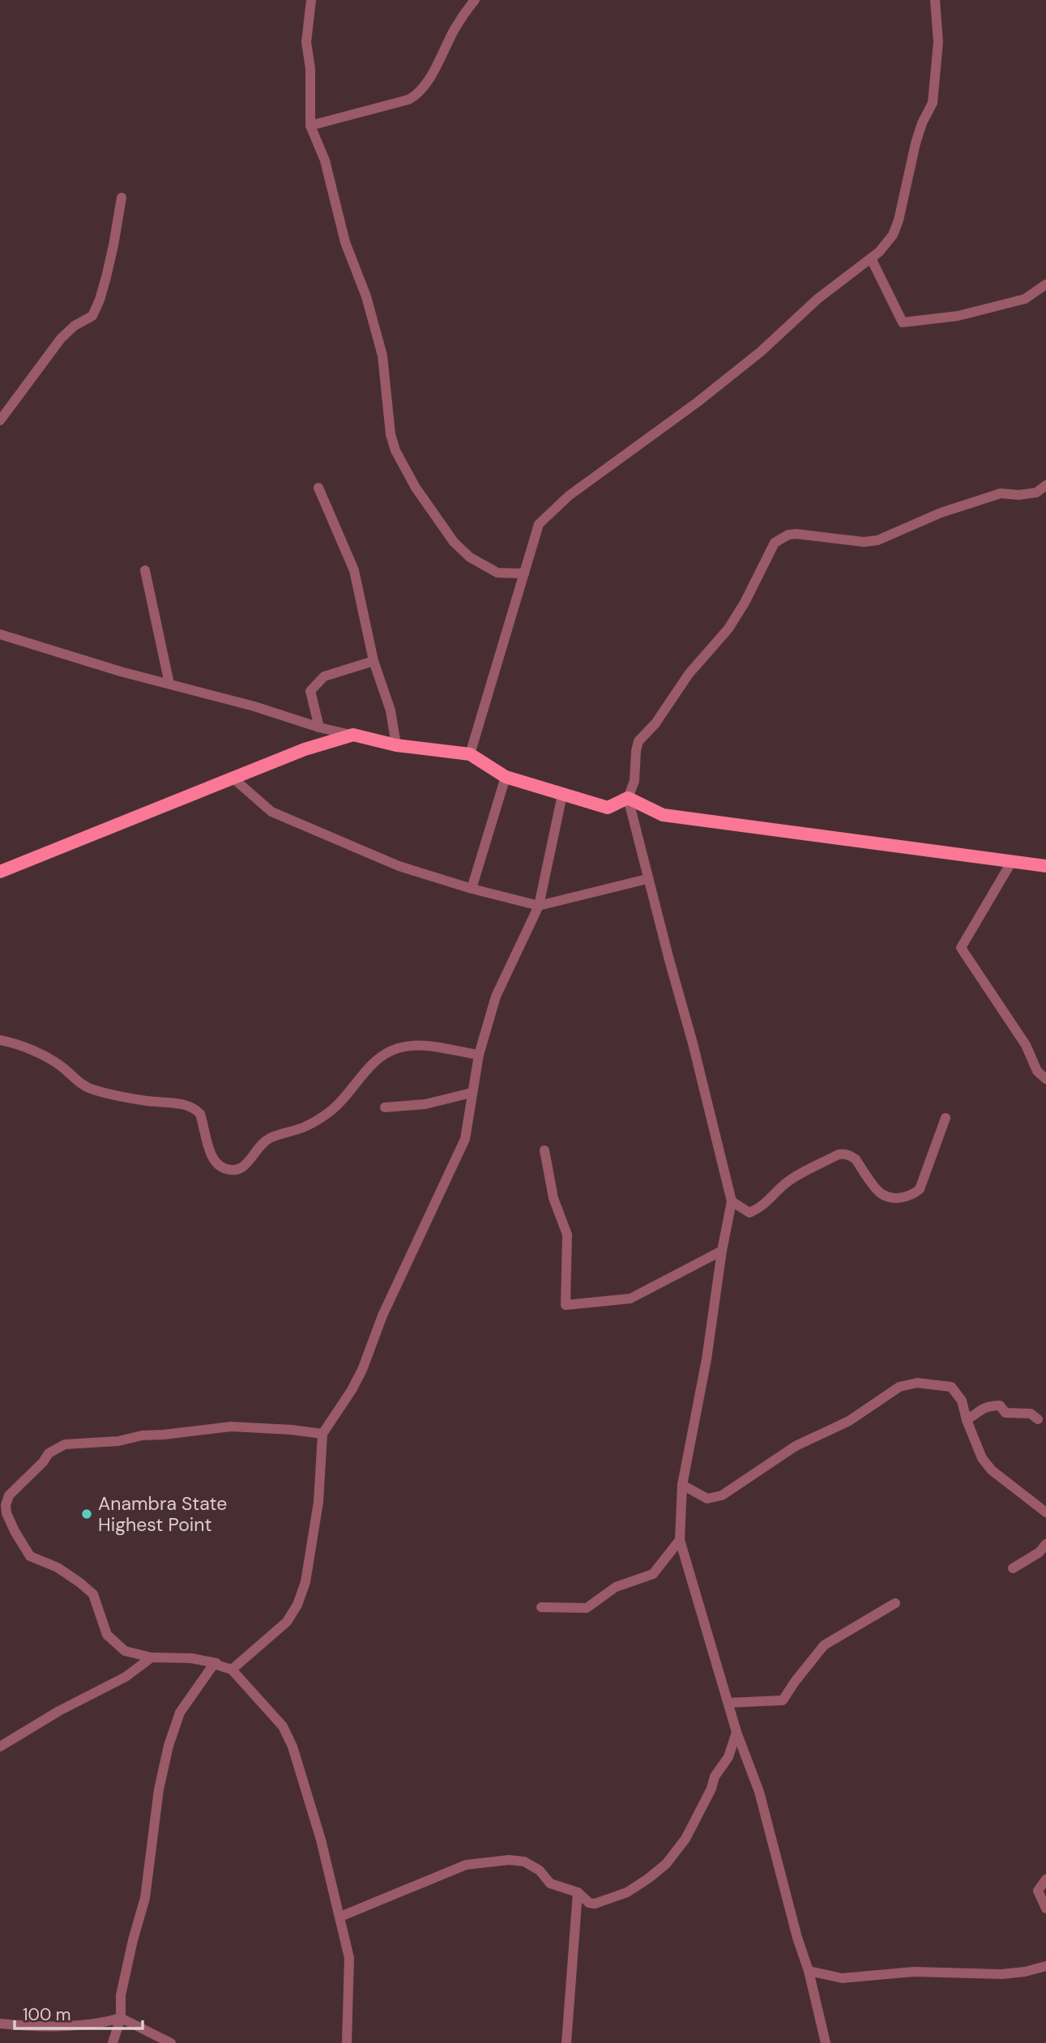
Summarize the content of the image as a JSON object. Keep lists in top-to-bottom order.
{
  "places": ["Anambra State Highest Point"],
  "scale_bar": "100 m"
}
